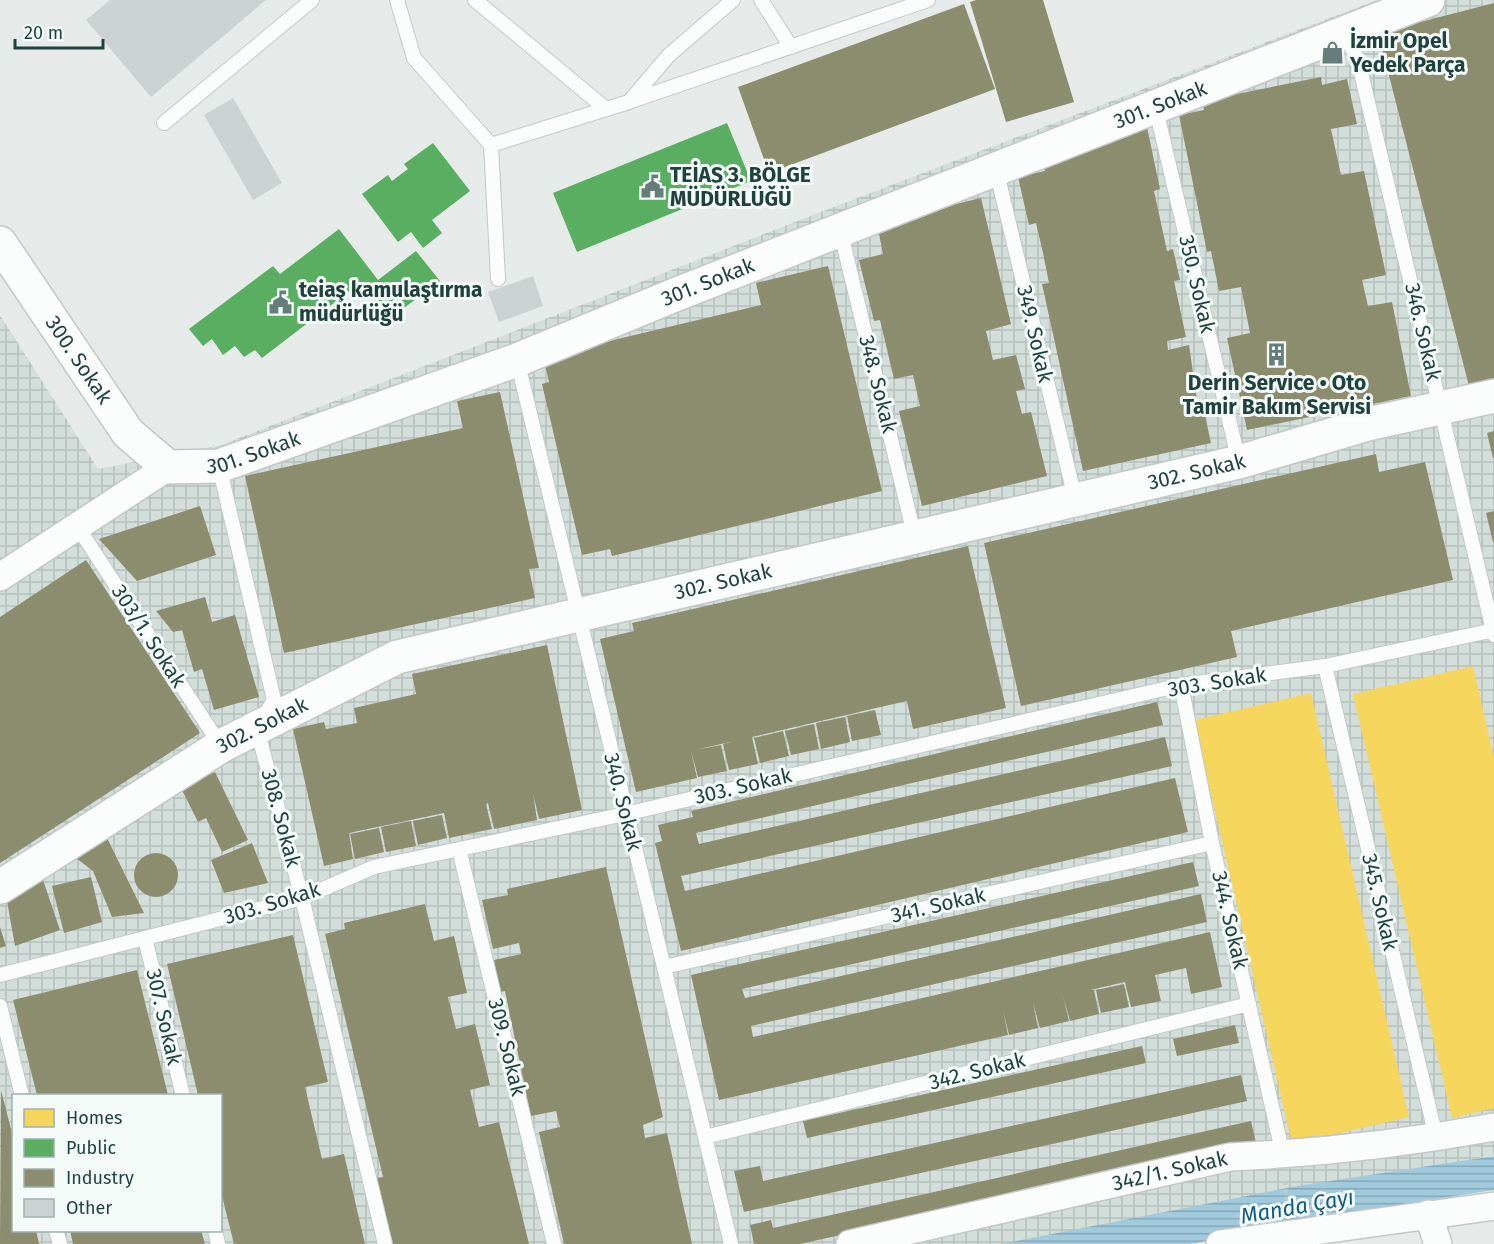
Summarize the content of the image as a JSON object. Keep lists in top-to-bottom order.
{
  "streets": {
    "street": [
      "301. Sokak",
      "300. Sokak",
      "302. Sokak",
      "342/1. Sokak"
    ],
    "lane": [
      "350. Sokak",
      "346. Sokak",
      "349. Sokak",
      "348. Sokak",
      "303/1. Sokak",
      "303. Sokak",
      "340. Sokak",
      "308. Sokak",
      "345. Sokak",
      "341. Sokak",
      "344. Sokak",
      "307. Sokak",
      "309. Sokak",
      "342. Sokak"
    ]
  },
  "crossings": [
    ["301. Sokak", "350. Sokak"],
    ["301. Sokak", "346. Sokak"],
    ["301. Sokak", "349. Sokak"],
    ["301. Sokak", "300. Sokak"],
    ["301. Sokak", "348. Sokak"],
    ["301. Sokak", "340. Sokak"],
    ["350. Sokak", "302. Sokak"],
    ["346. Sokak", "302. Sokak"],
    ["346. Sokak", "303. Sokak"],
    ["349. Sokak", "302. Sokak"],
    ["348. Sokak", "302. Sokak"],
    ["302. Sokak", "303/1. Sokak"],
    ["302. Sokak", "340. Sokak"],
    ["302. Sokak", "308. Sokak"],
    ["303. Sokak", "340. Sokak"],
    ["303. Sokak", "308. Sokak"],
    ["303. Sokak", "345. Sokak"],
    ["303. Sokak", "344. Sokak"],
    ["303. Sokak", "307. Sokak"],
    ["303. Sokak", "309. Sokak"],
    ["340. Sokak", "341. Sokak"],
    ["340. Sokak", "342. Sokak"],
    ["345. Sokak", "342/1. Sokak"],
    ["341. Sokak", "344. Sokak"],
    ["344. Sokak", "342. Sokak"],
    ["344. Sokak", "342/1. Sokak"]
  ],
  "water": ["Manda Çayı"],
  "places": {
    "shop": ["İzmir Opel Yedek Parça"],
    "public building": ["TEİAŞ 3. BÖLGE MÜDÜRLÜĞÜ", "teiaş kamulaştırma müdürlüğü"],
    "building": ["Derin Service • Oto Tamir Bakım Servisi"]
  },
  "legend": [
    "Homes",
    "Public",
    "Industry",
    "Other"
  ],
  "scale_bar": "20 m"
}
